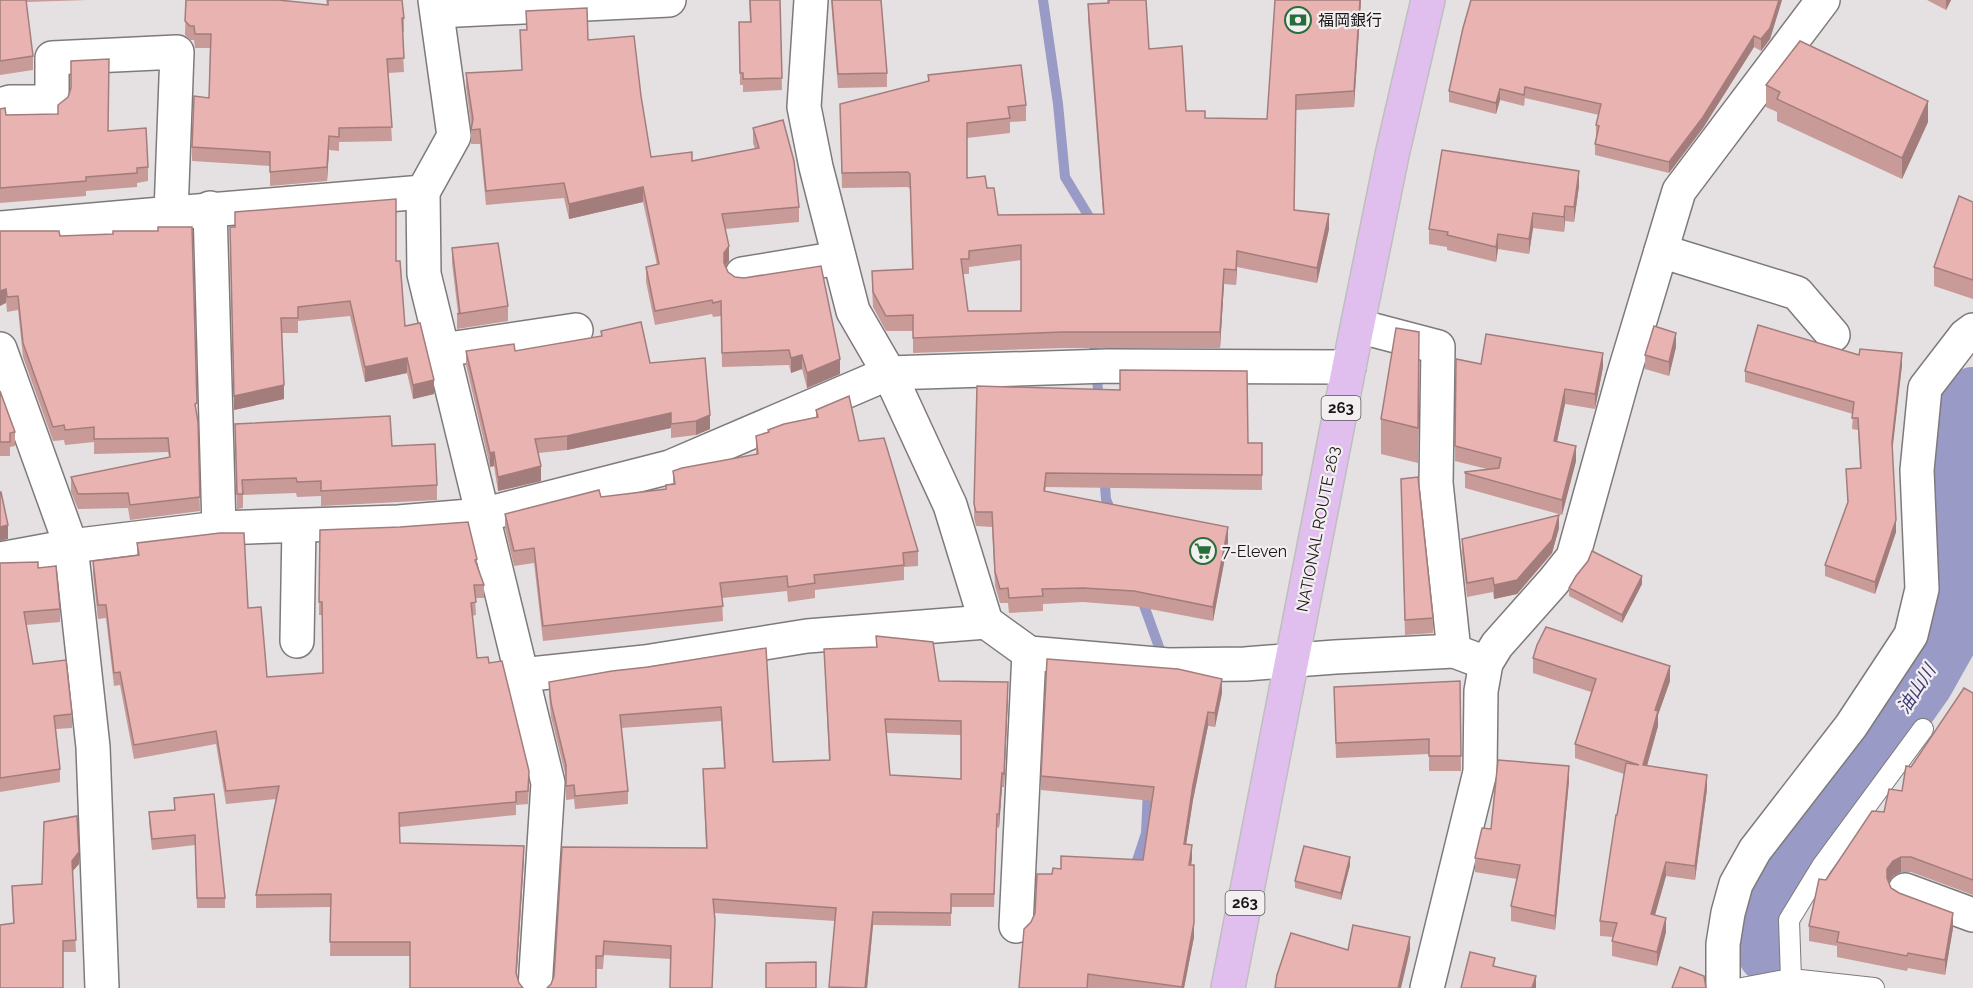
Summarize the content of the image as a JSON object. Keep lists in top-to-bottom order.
{
  "streets": {
    "highway": ["263", "NATIONAL ROUTE 263"]
  },
  "water": ["油山川"],
  "places": {
    "bank": ["福岡銀行"],
    "supermarket": ["7-Eleven"]
  }
}
